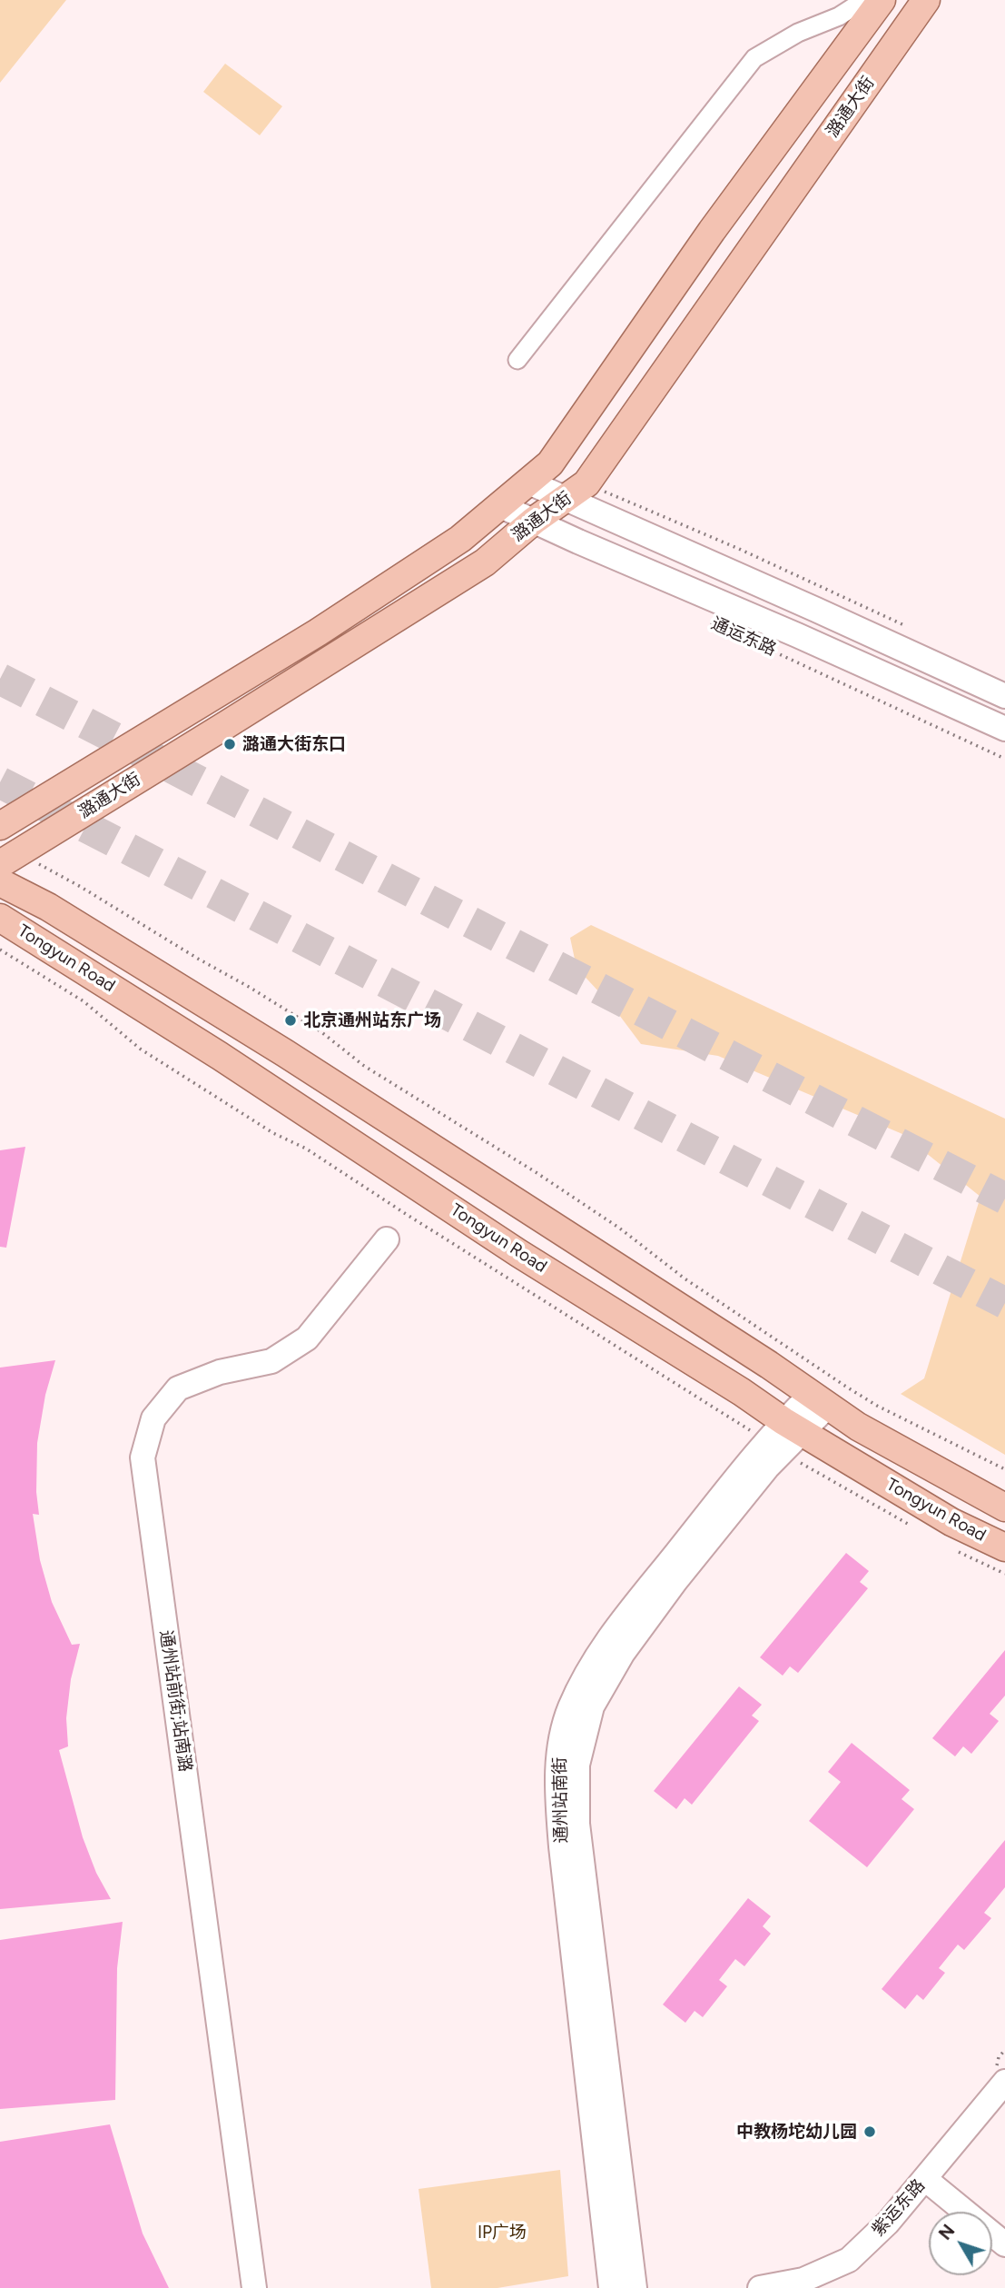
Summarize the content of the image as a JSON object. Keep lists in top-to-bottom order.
{
  "streets": {
    "main road": [
      "潞通大街",
      "通运东路",
      "Tongyun Road",
      "通州站前街;站南潞",
      "通州站南街",
      "紫运东路"
    ]
  },
  "crossings": [
    ["潞通大街", "通运东路"],
    ["Tongyun Road", "通州站南街"]
  ],
  "parks": ["IP广场"],
  "places": ["潞通大街东口", "北京通州站东广场", "中教杨坨幼儿园"],
  "north": "top left"
}
